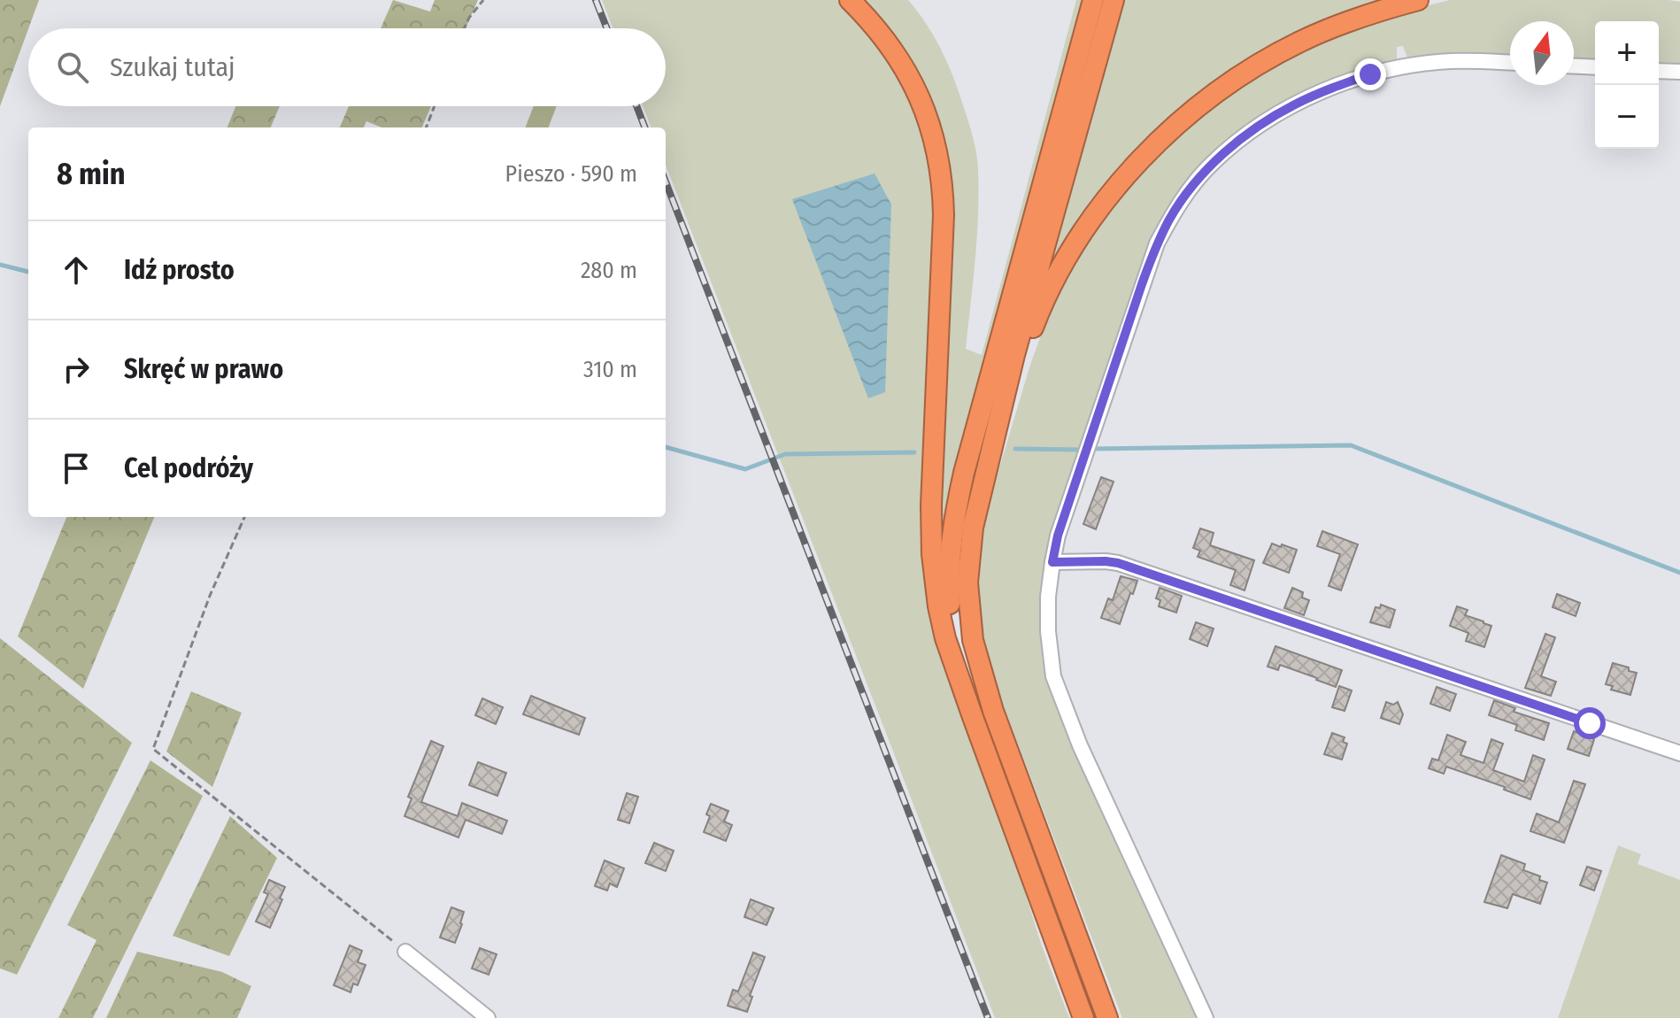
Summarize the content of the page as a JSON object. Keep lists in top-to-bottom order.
{
  "north": "top",
  "page": {
    "map_buttons": ["+", "−"],
    "search": "Szukaj tutaj",
    "heading": ["8 min", "Pieszo · 590 m"],
    "list": [
      ["Idź prosto", "280 m"],
      ["Skręć w prawo", "310 m"],
      "Cel podróży"
    ]
  }
}
